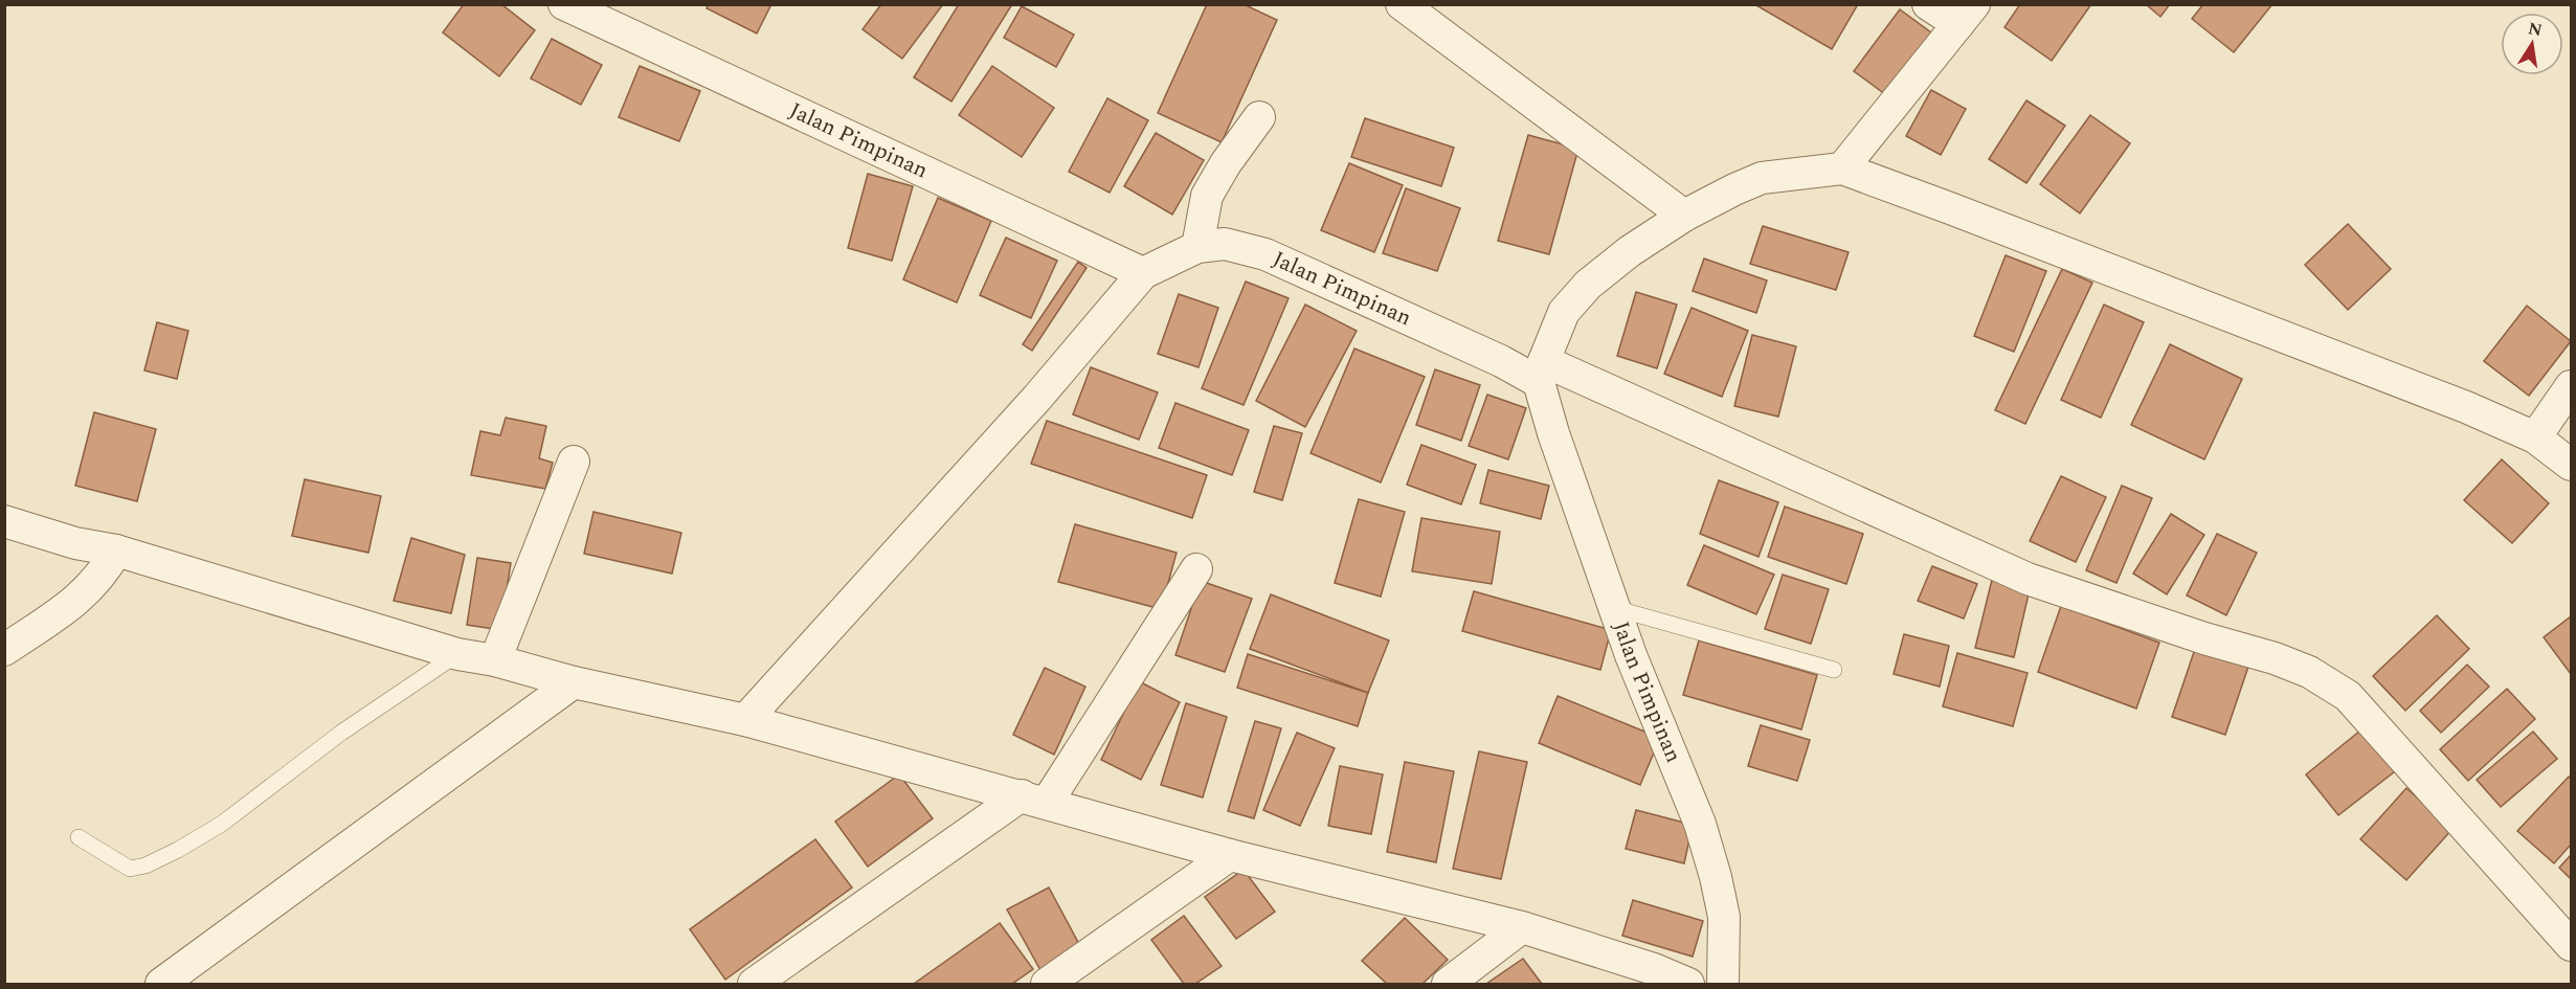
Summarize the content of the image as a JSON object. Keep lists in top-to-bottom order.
{
  "streets": {
    "street": ["Jalan Pimpinan"]
  },
  "north": "top"
}
